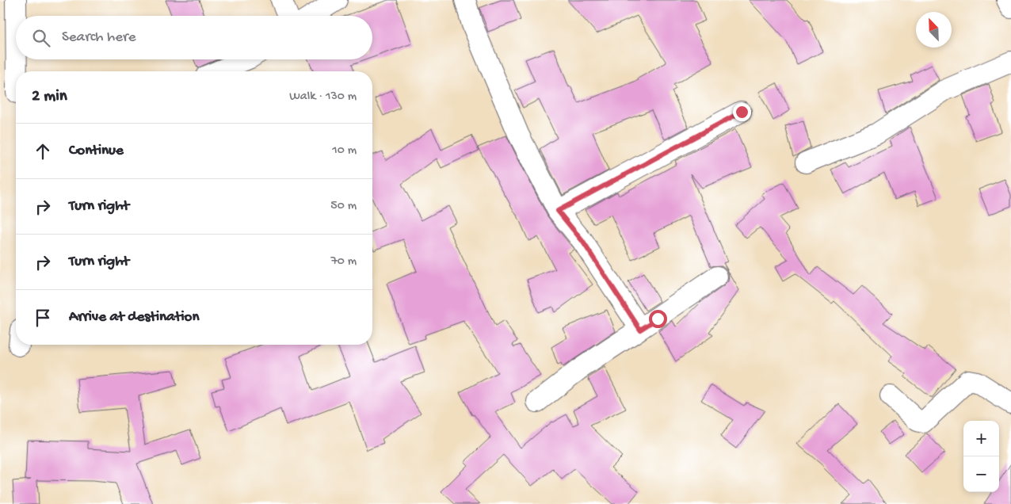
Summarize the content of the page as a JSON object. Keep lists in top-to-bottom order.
{
  "north": "top left",
  "page": {
    "search": "Search here",
    "heading": ["2 min", "Walk · 130 m"],
    "list": [
      ["Continue", "10 m"],
      ["Turn right", "50 m"],
      ["Turn right", "70 m"],
      "Arrive at destination"
    ],
    "map_buttons": ["+", "−"]
  }
}
